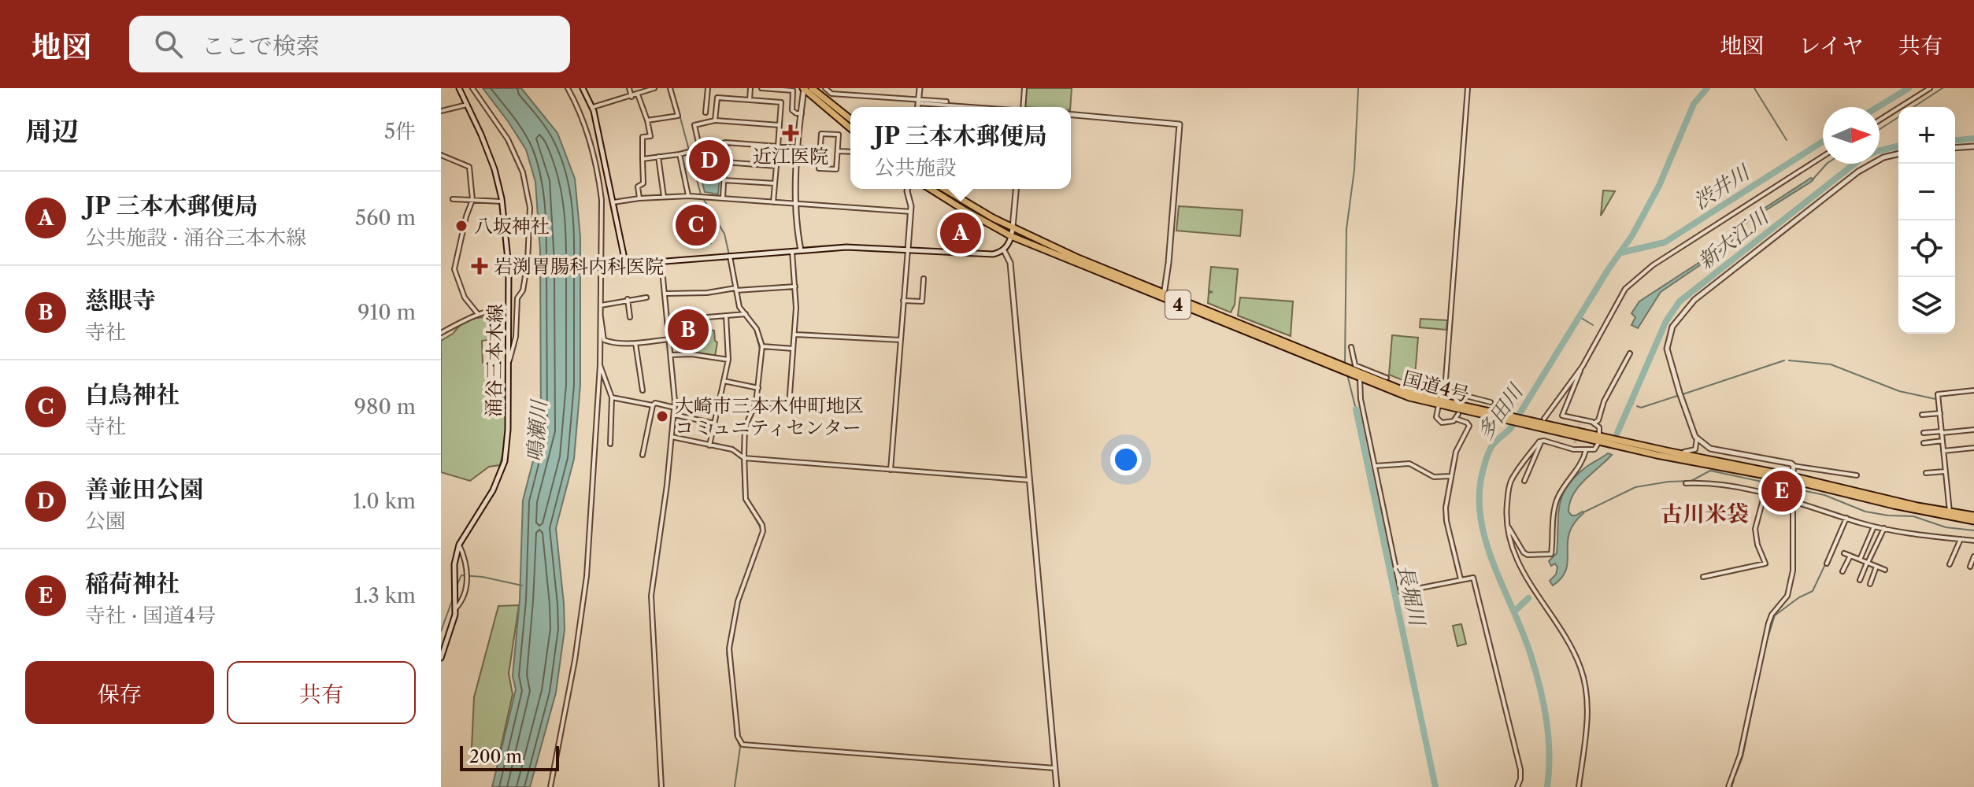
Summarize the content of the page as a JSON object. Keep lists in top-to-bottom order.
{
  "streets": {
    "highway": ["4", "国道4号"],
    "street": ["涌谷三本木線"]
  },
  "districts": ["古川米袋"],
  "water": [
    "渋井川",
    "新大江川",
    "多田川",
    "鳴瀬川",
    "長堀川"
  ],
  "places": {
    "health": ["近江医院", "岩渕胃腸科内科医院"],
    "other": ["八坂神社", "大崎市三本木仲町地区 コミュニティセンター"]
  },
  "scale_bar": "200 m",
  "north": "right",
  "page": {
    "header": "地図",
    "search": "ここで検索",
    "nav": ["地図", "レイヤ", "共有"],
    "heading": ["周辺", "5件"],
    "map_buttons": ["+", "−"],
    "popup": ["JP 三本木郵便局", "公共施設"],
    "pins": [
      "D",
      "C",
      "A",
      "B",
      "E"
    ],
    "list": [
      {
        "mark": "A",
        "name": "JP 三本木郵便局",
        "note": "公共施設 · 涌谷三本木線",
        "value": "560 m"
      },
      {
        "mark": "B",
        "name": "慈眼寺",
        "note": "寺社",
        "value": "910 m"
      },
      {
        "mark": "C",
        "name": "白鳥神社",
        "note": "寺社",
        "value": "980 m"
      },
      {
        "mark": "D",
        "name": "善並田公園",
        "note": "公園",
        "value": "1.0 km"
      },
      {
        "mark": "E",
        "name": "稲荷神社",
        "note": "寺社 · 国道4号",
        "value": "1.3 km"
      }
    ],
    "buttons": ["保存", "共有"],
    "scale": "200 m"
  }
}
